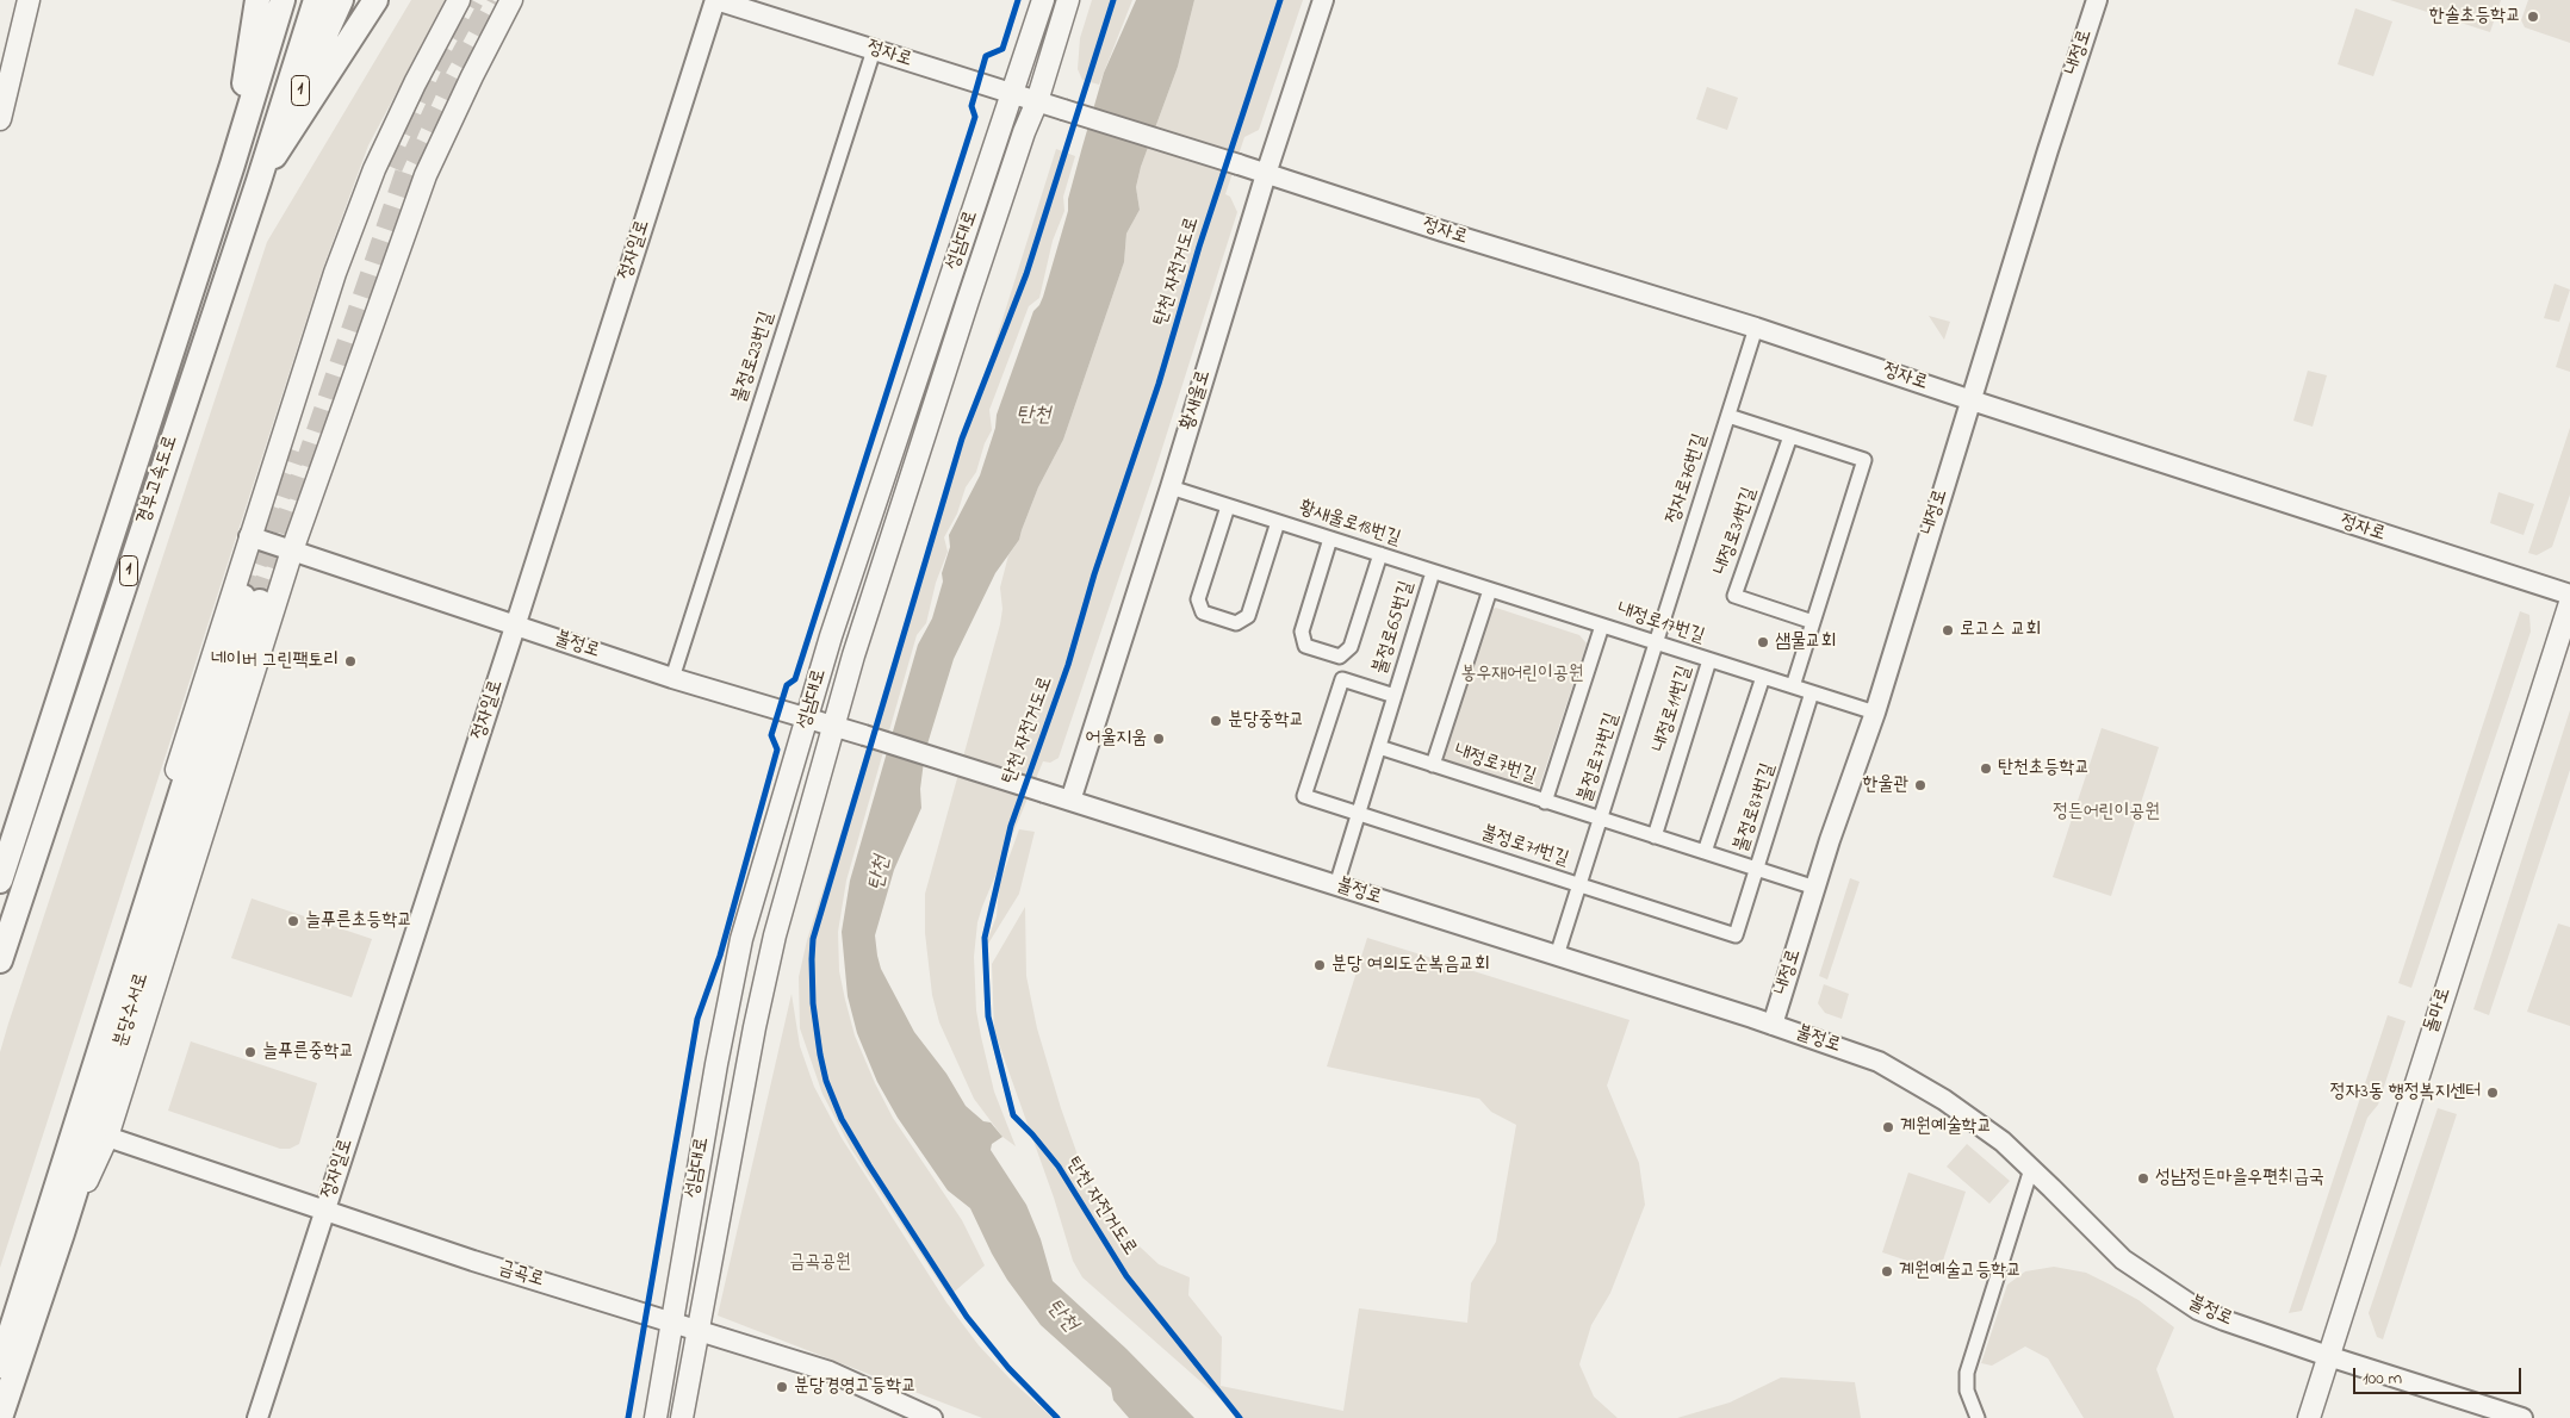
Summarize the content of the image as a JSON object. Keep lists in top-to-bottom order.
{
  "streets": {
    "highway": ["1", "경부고속도로", "분당수서로"],
    "main road": ["성남대로", "돌마로"],
    "street": [
      "내정로",
      "정자로",
      "정자일로",
      "불정로23번길",
      "황새울로",
      "정자로76번길",
      "황새울로18번길",
      "내정로31번길",
      "내정로17번길",
      "불정로65번길",
      "불정로",
      "내정로11번길",
      "불정로77번길",
      "내정로7번길",
      "불정로87번길",
      "불정로71번길",
      "금곡로"
    ],
    "cycle path": ["탄천 자전거도로"]
  },
  "crossings": [
    ["내정로", "정자로"],
    ["내정로", "내정로17번길"],
    ["내정로", "불정로"],
    ["내정로", "내정로7번길"],
    ["정자로", "성남대로"],
    ["정자로", "정자일로"],
    ["정자로", "불정로23번길"],
    ["정자로", "황새울로"],
    ["정자로", "정자로76번길"],
    ["1", "경부고속도로"],
    ["성남대로", "불정로"],
    ["성남대로", "금곡로"],
    ["정자일로", "불정로"],
    ["정자일로", "금곡로"],
    ["불정로23번길", "불정로"],
    ["황새울로", "황새울로18번길"],
    ["황새울로", "불정로"],
    ["정자로76번길", "내정로17번길"],
    ["정자로76번길", "불정로77번길"],
    ["황새울로18번길", "내정로17번길"],
    ["황새울로18번길", "불정로65번길"],
    ["황새울로18번길", "내정로7번길"],
    ["내정로17번길", "내정로11번길"],
    ["내정로17번길", "불정로77번길"],
    ["내정로17번길", "내정로7번길"],
    ["내정로17번길", "불정로87번길"],
    ["불정로65번길", "불정로"],
    ["불정로65번길", "내정로7번길"],
    ["불정로65번길", "불정로71번길"],
    ["불정로", "불정로77번길"],
    ["불정로", "돌마로"],
    ["내정로11번길", "내정로7번길"],
    ["불정로77번길", "내정로7번길"],
    ["불정로77번길", "불정로87번길"],
    ["불정로77번길", "불정로71번길"],
    ["내정로7번길", "불정로87번길"],
    ["불정로87번길", "불정로71번길"]
  ],
  "water": ["탄천"],
  "parks": ["봉우재어린이공원", "정든어린이공원", "금곡공원"],
  "places": [
    "한솔초등학교",
    "로고스 교회",
    "샘물교회",
    "네이버 그린팩토리",
    "분당중학교",
    "어울지움",
    "탄천초등학교",
    "한울관",
    "늘푸른초등학교",
    "분당 여의도순복음교회",
    "늘푸른중학교",
    "정자3동 행정복지센터",
    "계원예술학교",
    "성남정든마을우편취급국",
    "계원예술고등학교",
    "분당경영고등학교"
  ],
  "scale_bar": "100 m"
}
